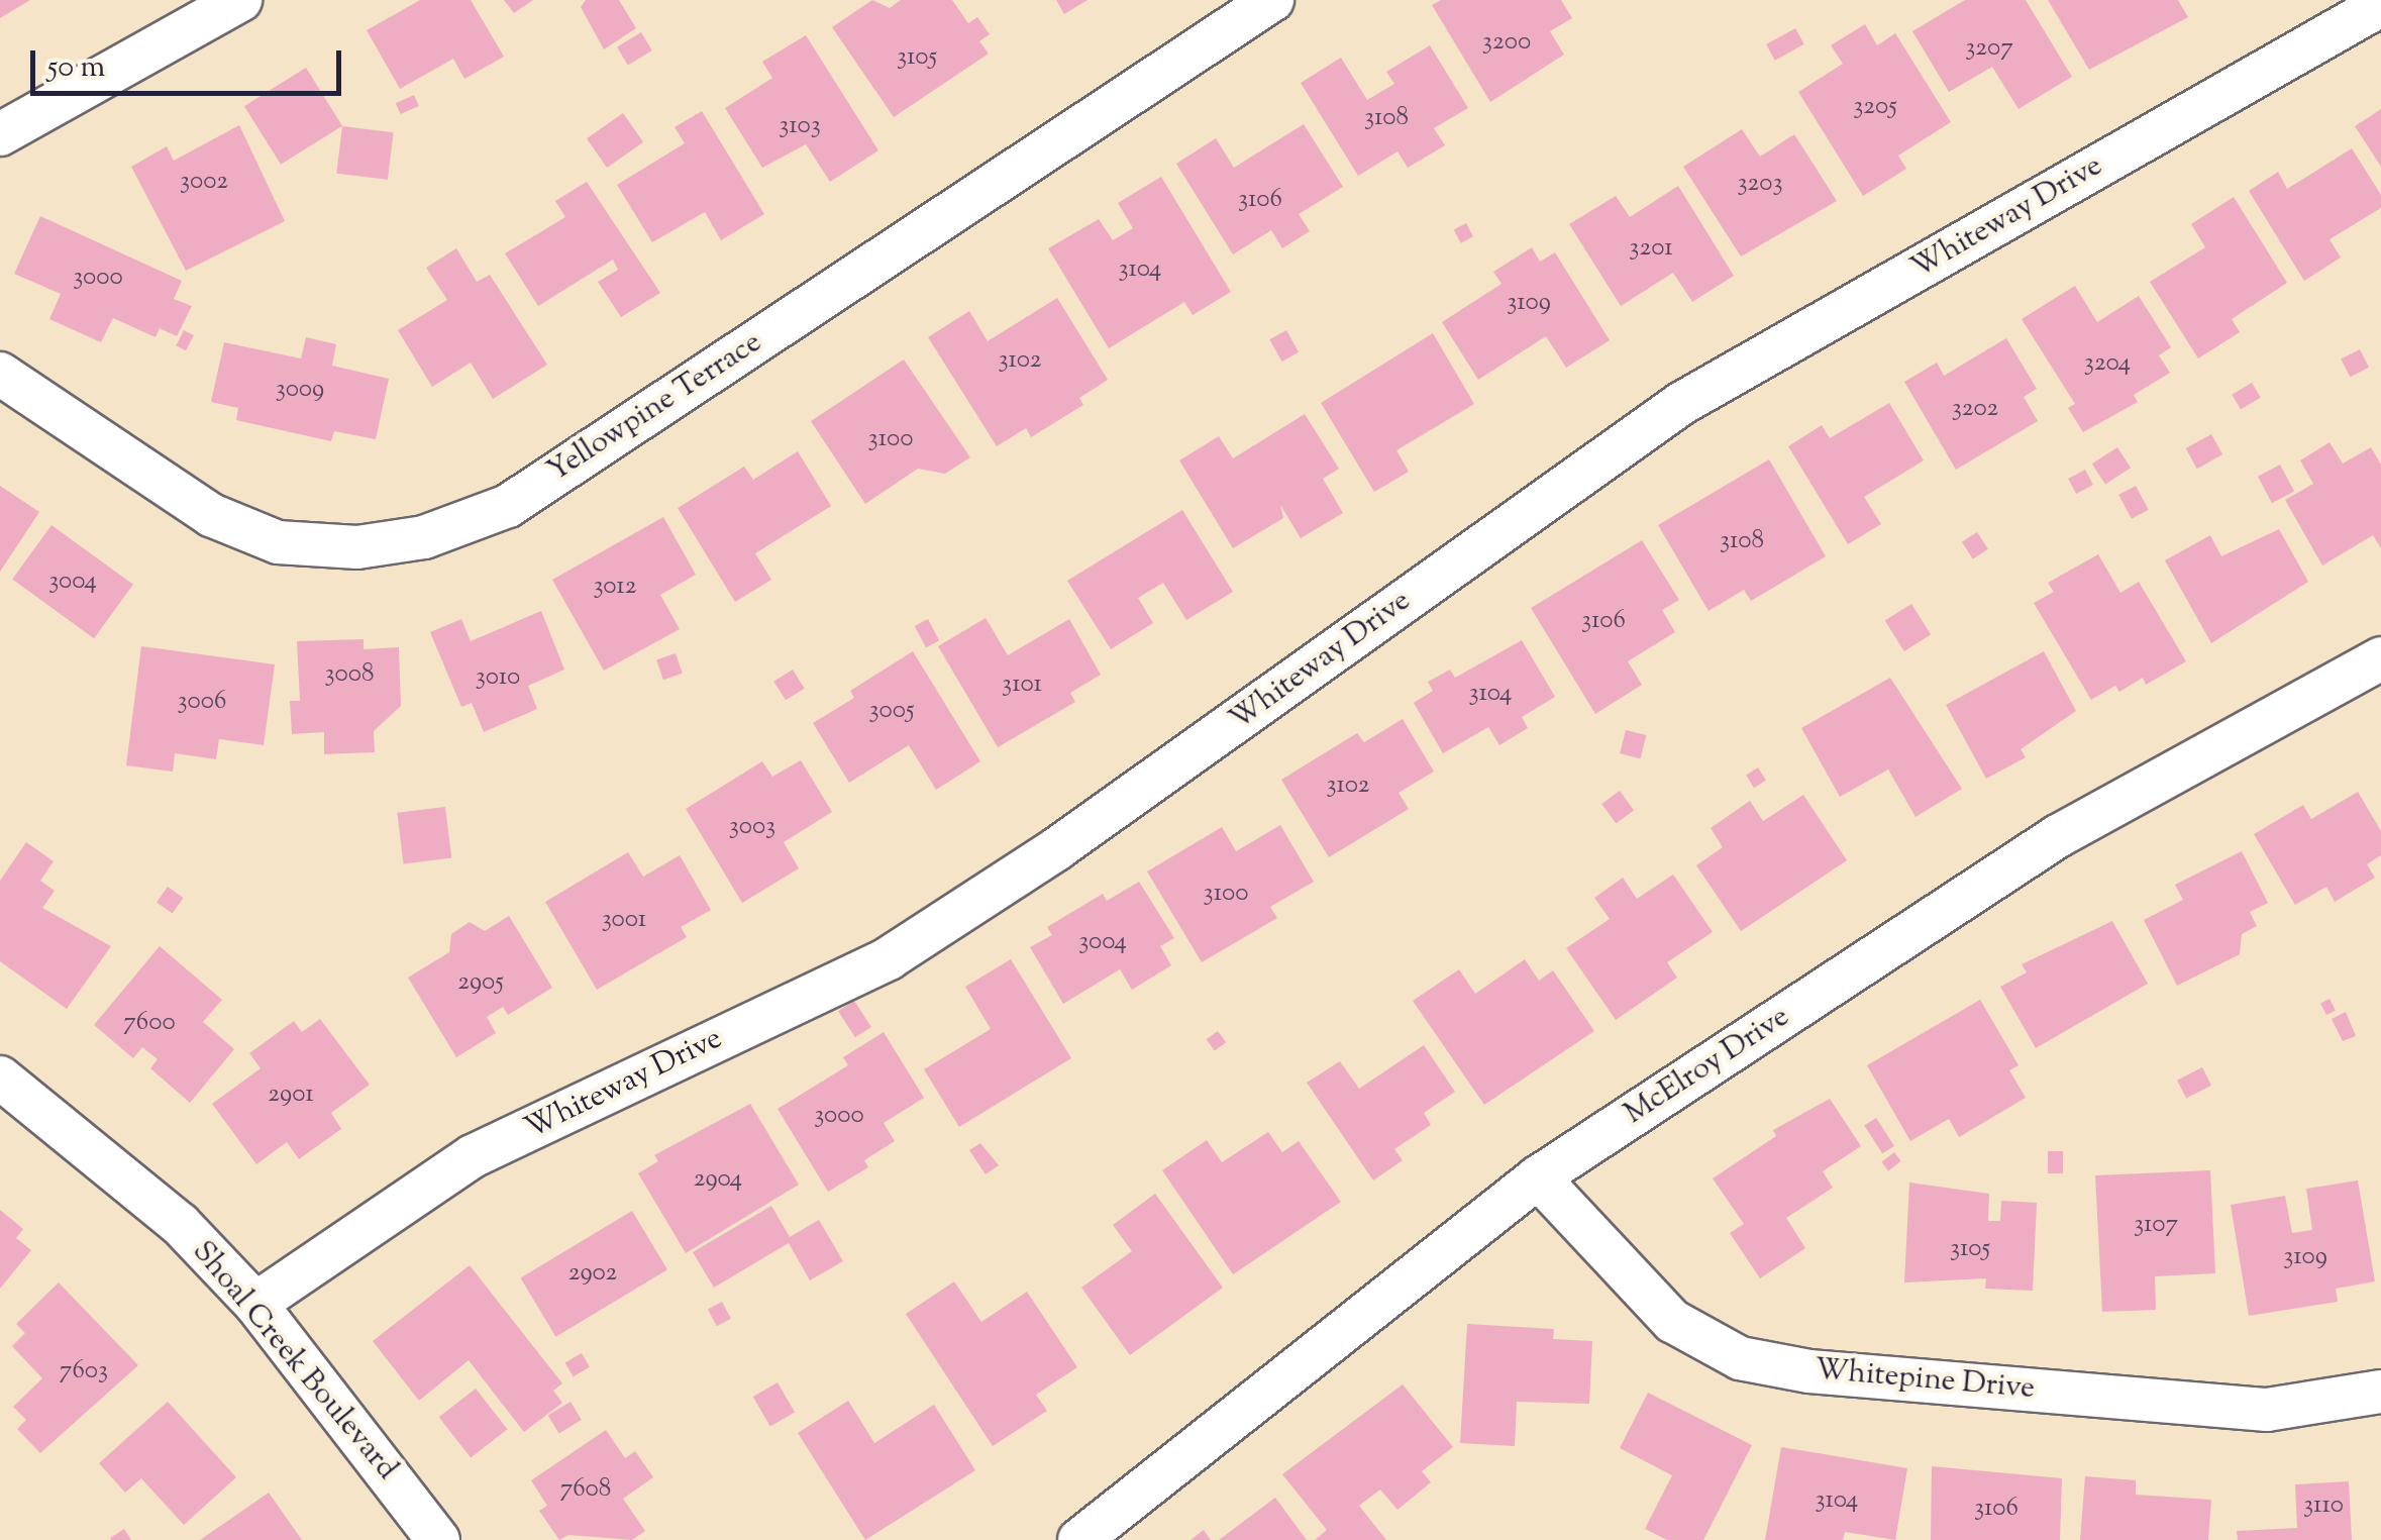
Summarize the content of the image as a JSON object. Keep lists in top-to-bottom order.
{
  "streets": {
    "street": [
      "Whiteway Drive",
      "Yellowpine Terrace",
      "McElroy Drive",
      "Shoal Creek Boulevard",
      "Whitepine Drive"
    ]
  },
  "crossings": [
    ["Whiteway Drive", "Shoal Creek Boulevard"],
    ["McElroy Drive", "Whitepine Drive"]
  ],
  "house_numbers": [
    "3200",
    "3207",
    "3105",
    "3205",
    "3108",
    "3103",
    "3002",
    "3203",
    "3106",
    "3201",
    "3104",
    "3000",
    "3109",
    "3102",
    "3204",
    "3009",
    "3202",
    "3100",
    "3108",
    "3004",
    "3012",
    "3106",
    "3008",
    "3010",
    "3101",
    "3104",
    "3006",
    "3005",
    "3102",
    "3003",
    "3100",
    "3001",
    "3004",
    "2905",
    "7600",
    "2901",
    "3000",
    "2904",
    "3107",
    "3105",
    "3109",
    "2902",
    "7603",
    "7608",
    "3104",
    "3110",
    "3106"
  ],
  "scale_bar": "50 m"
}
